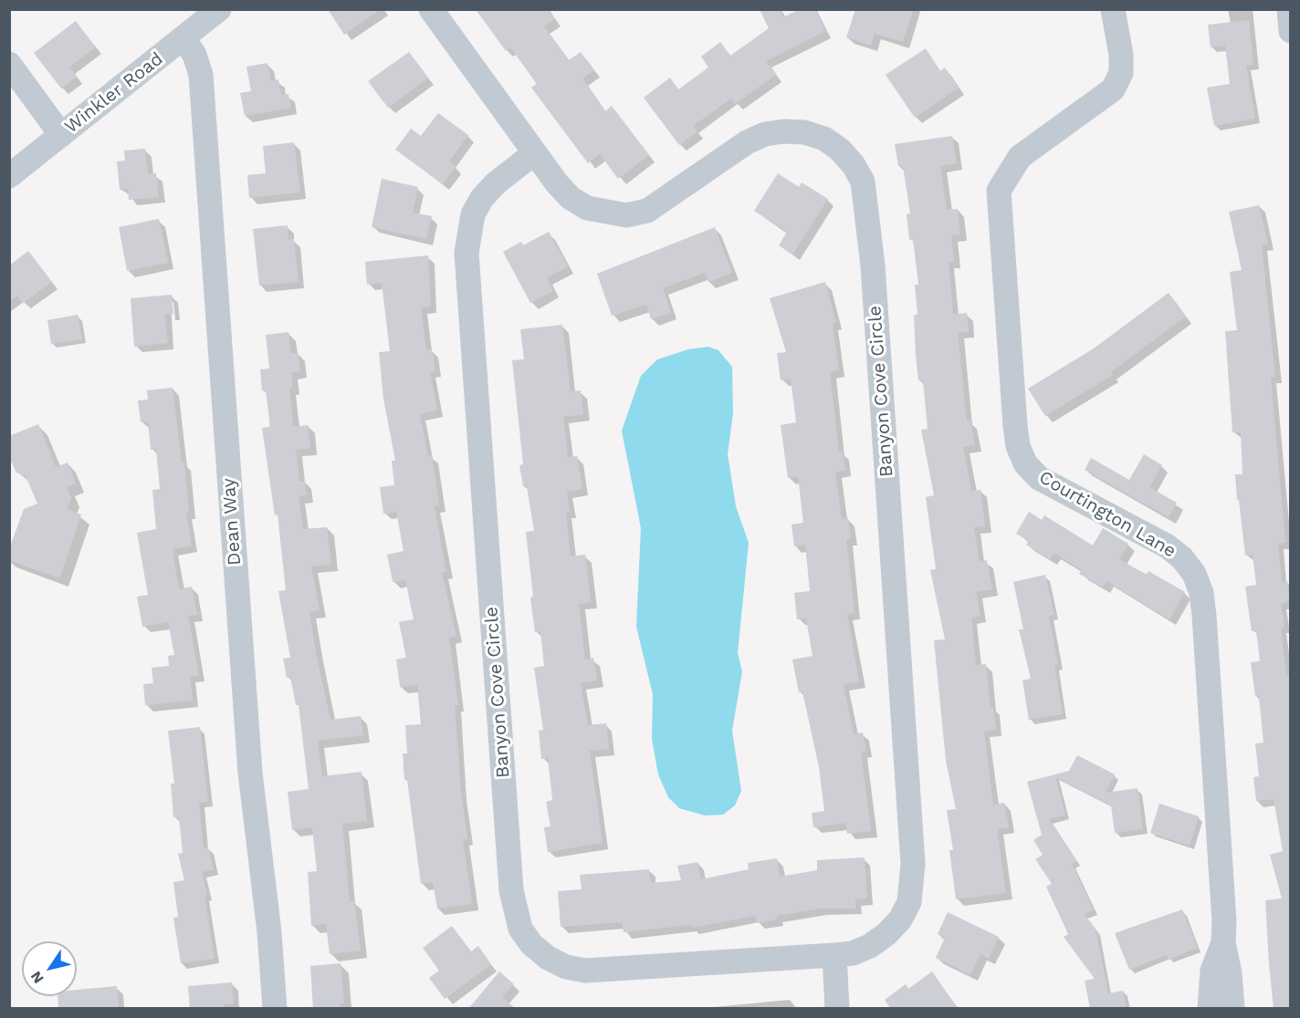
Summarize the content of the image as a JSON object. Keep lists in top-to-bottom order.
{
  "streets": {
    "street": [
      "Winkler Road",
      "Banyon Cove Circle",
      "Courtington Lane",
      "Dean Way"
    ]
  },
  "crossings": [
    ["Winkler Road", "Dean Way"]
  ],
  "north": "bottom left"
}
